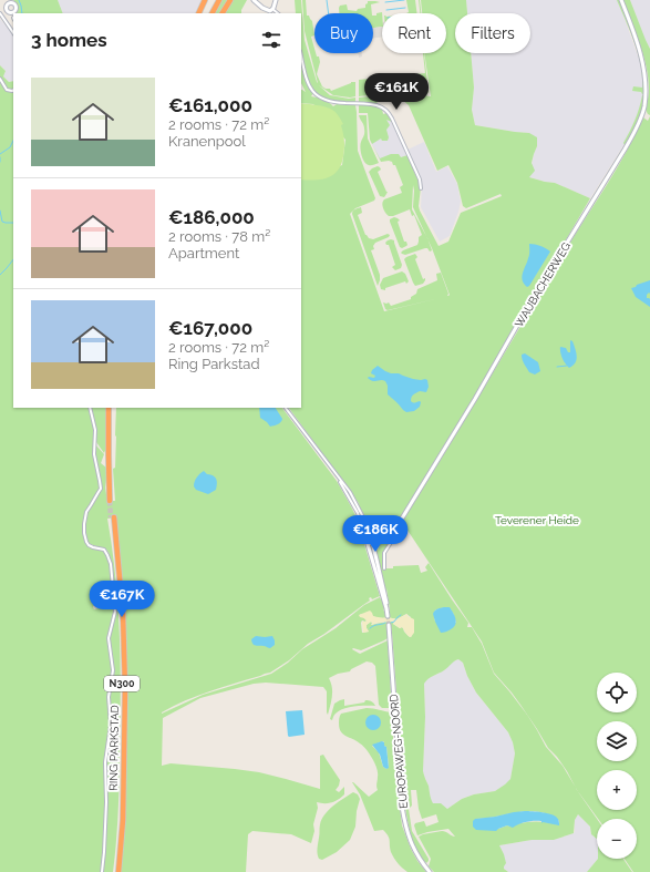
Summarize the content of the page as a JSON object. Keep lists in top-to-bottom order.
{
  "streets": {
    "highway": ["N300", "RING PARKSTAD"],
    "street": ["WAUBACHERWEG", "EUROPAWEG-NOORD"]
  },
  "parks": ["Teverener Heide"],
  "page": {
    "chip": ["Buy", "Rent", "Filters"],
    "heading": "3 homes",
    "list": [
      {
        "name": "€161,000",
        "note": "2 rooms · 72 m² · Kranenpool"
      },
      {
        "name": "€186,000",
        "note": "2 rooms · 78 m² · Apartment"
      },
      {
        "name": "€167,000",
        "note": "2 rooms · 72 m² · Ring Parkstad"
      }
    ],
    "price": ["€161K", "€186K", "€167K"],
    "map_buttons": ["+", "−"]
  }
}
